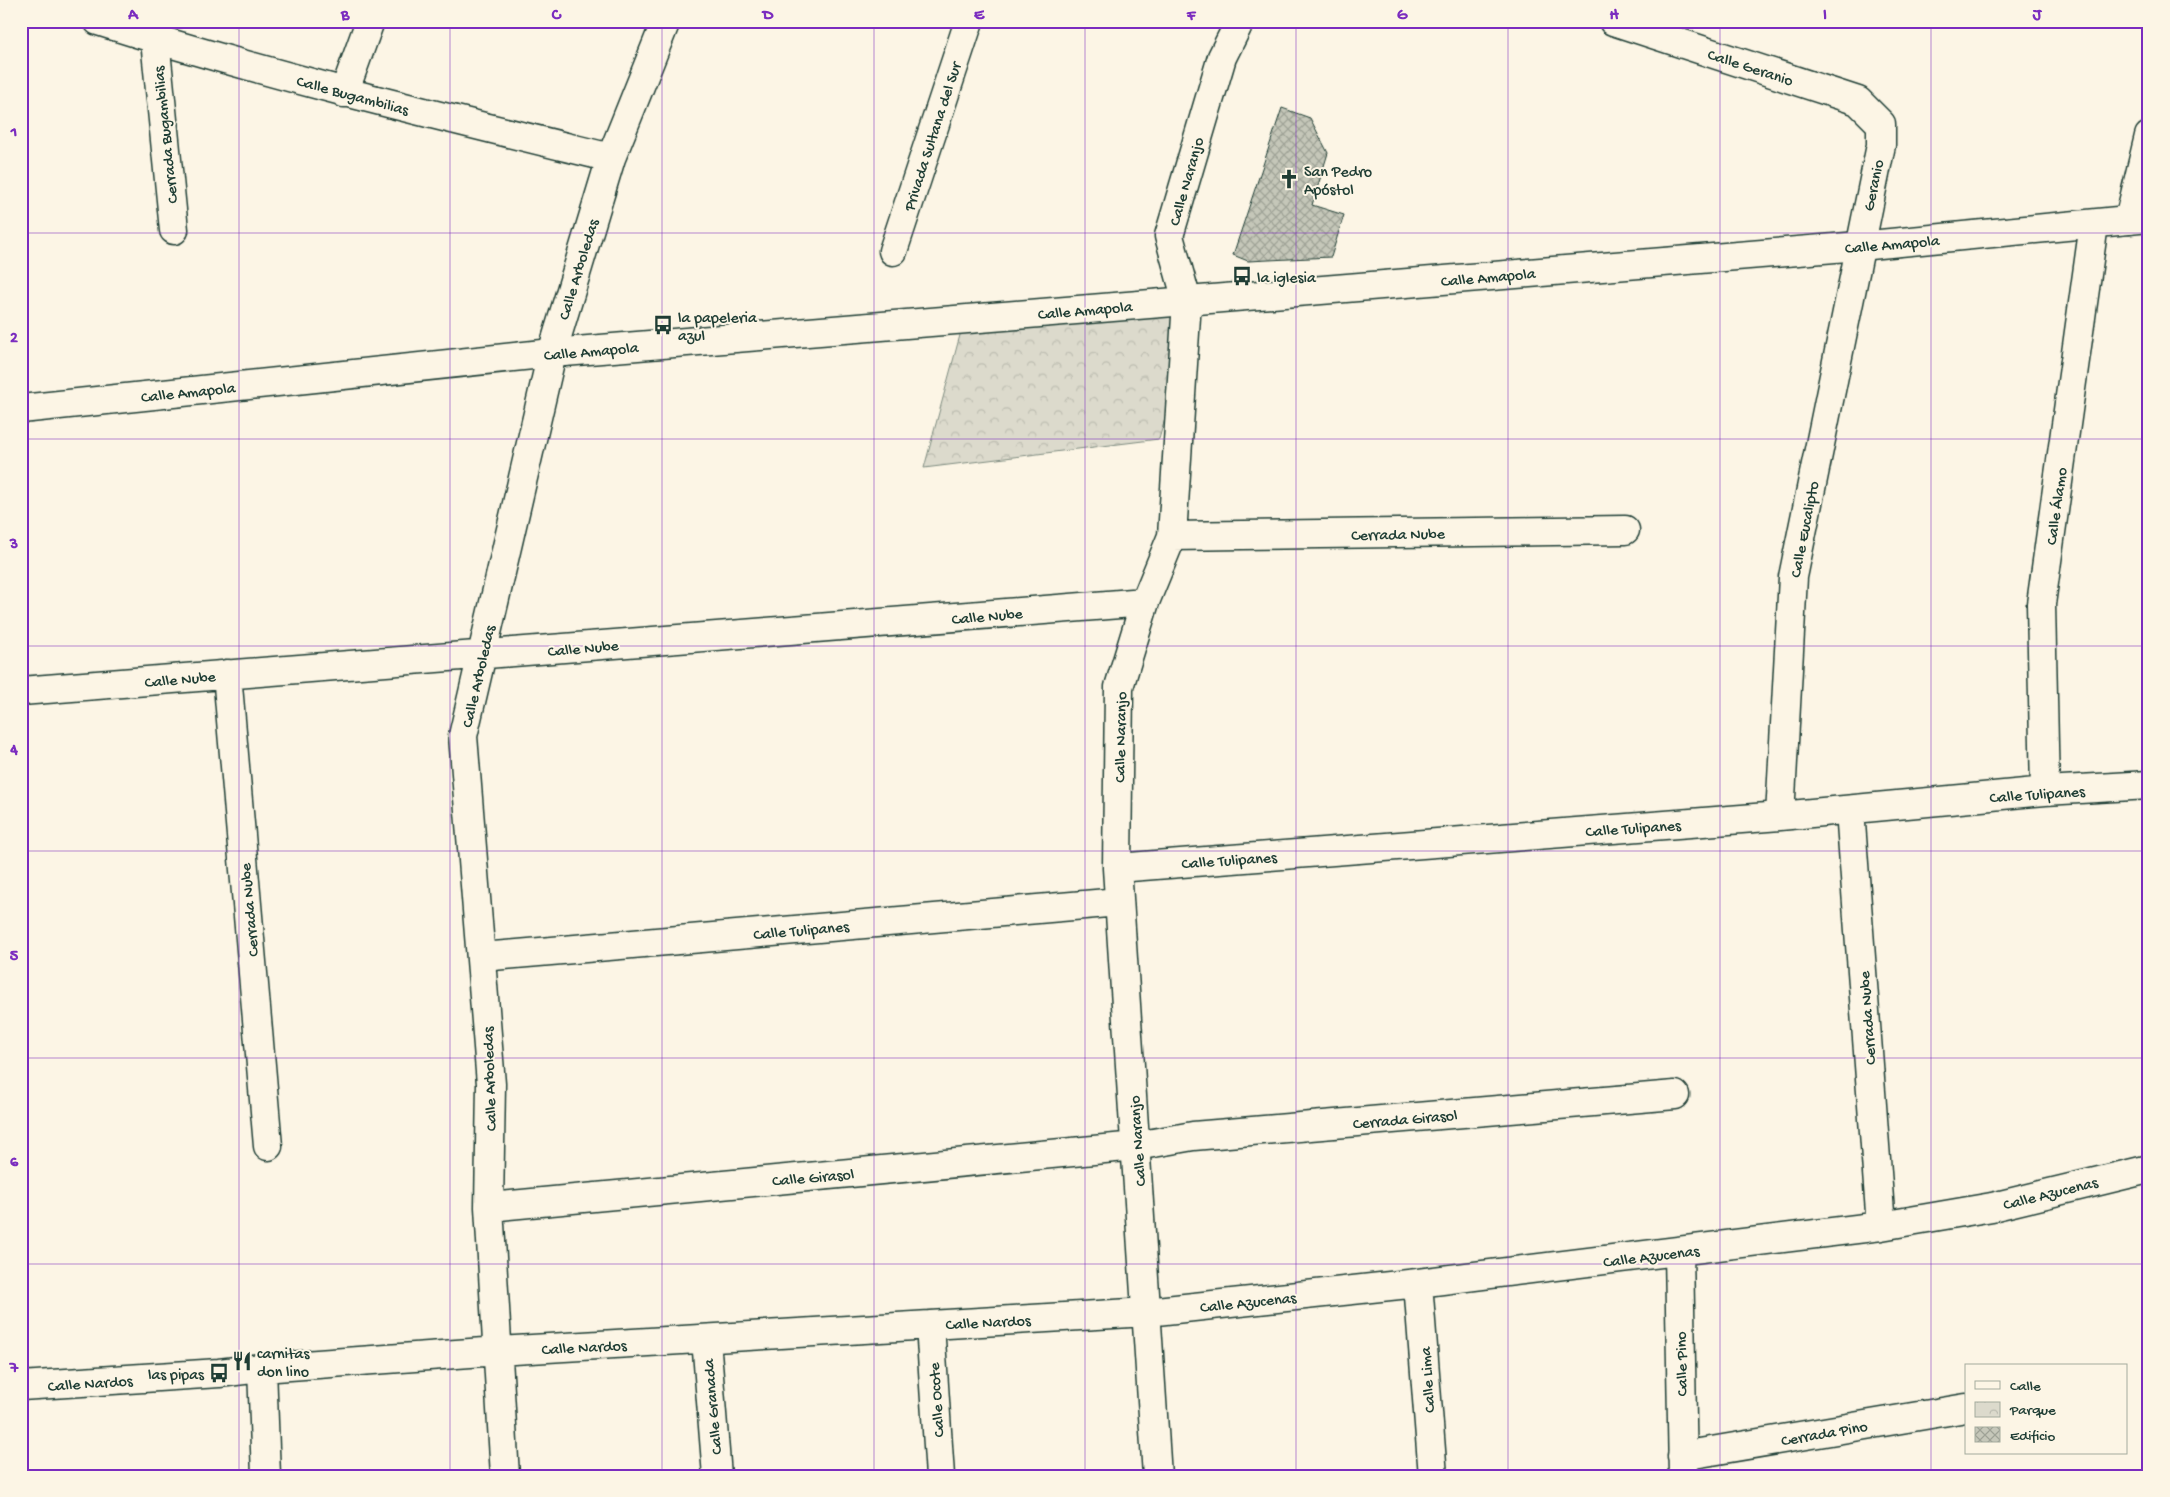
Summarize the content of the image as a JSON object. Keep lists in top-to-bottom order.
{
  "streets": {
    "street": [
      "Calle Geranio",
      "Calle Bugambilias",
      "Cerrada Bugambilias",
      "Privada Sultana del Sur",
      "Calle Naranjo",
      "Geranio",
      "Calle Amapola",
      "Calle Arboledas",
      "Calle Álamo",
      "Calle Eucalipto",
      "Cerrada Nube",
      "Calle Nube",
      "Calle Tulipanes",
      "Cerrada Girasol",
      "Calle Girasol",
      "Calle Azucenas",
      "Calle Nardos",
      "Calle Pino",
      "Calle Lima",
      "Calle Ocote",
      "Calle Granada",
      "Cerrada Pino"
    ]
  },
  "crossings": [
    ["Calle Geranio", "Geranio"],
    ["Calle Bugambilias", "Cerrada Bugambilias"],
    ["Calle Bugambilias", "Calle Arboledas"],
    ["Calle Naranjo", "Calle Amapola"],
    ["Calle Naranjo", "Cerrada Nube"],
    ["Calle Naranjo", "Calle Nube"],
    ["Calle Naranjo", "Calle Tulipanes"],
    ["Calle Naranjo", "Cerrada Girasol"],
    ["Calle Naranjo", "Calle Girasol"],
    ["Calle Naranjo", "Calle Azucenas"],
    ["Calle Naranjo", "Calle Nardos"],
    ["Geranio", "Calle Amapola"],
    ["Geranio", "Calle Eucalipto"],
    ["Calle Amapola", "Calle Arboledas"],
    ["Calle Amapola", "Calle Álamo"],
    ["Calle Amapola", "Calle Eucalipto"],
    ["Calle Arboledas", "Calle Nube"],
    ["Calle Arboledas", "Calle Tulipanes"],
    ["Calle Arboledas", "Calle Girasol"],
    ["Calle Arboledas", "Calle Nardos"],
    ["Calle Álamo", "Calle Tulipanes"],
    ["Calle Eucalipto", "Calle Tulipanes"],
    ["Cerrada Nube", "Calle Nube"],
    ["Cerrada Nube", "Calle Tulipanes"],
    ["Cerrada Nube", "Calle Azucenas"],
    ["Cerrada Girasol", "Calle Girasol"],
    ["Calle Azucenas", "Calle Nardos"],
    ["Calle Azucenas", "Calle Pino"],
    ["Calle Azucenas", "Calle Lima"],
    ["Calle Nardos", "Calle Ocote"],
    ["Calle Nardos", "Calle Granada"],
    ["Calle Pino", "Cerrada Pino"]
  ],
  "places": {
    "church": ["San Pedro Apóstol"],
    "bus stop": ["la iglesia", "la papeleria azul", "las pipas"],
    "restaurant": ["carnitas don lino"]
  },
  "legend": ["Calle", "Parque", "Edificio"],
  "grid": {
    "columns": [
      "A",
      "B",
      "C",
      "D",
      "E",
      "F",
      "G",
      "H",
      "I",
      "J"
    ],
    "rows": [
      "1",
      "2",
      "3",
      "4",
      "5",
      "6",
      "7"
    ]
  }
}
